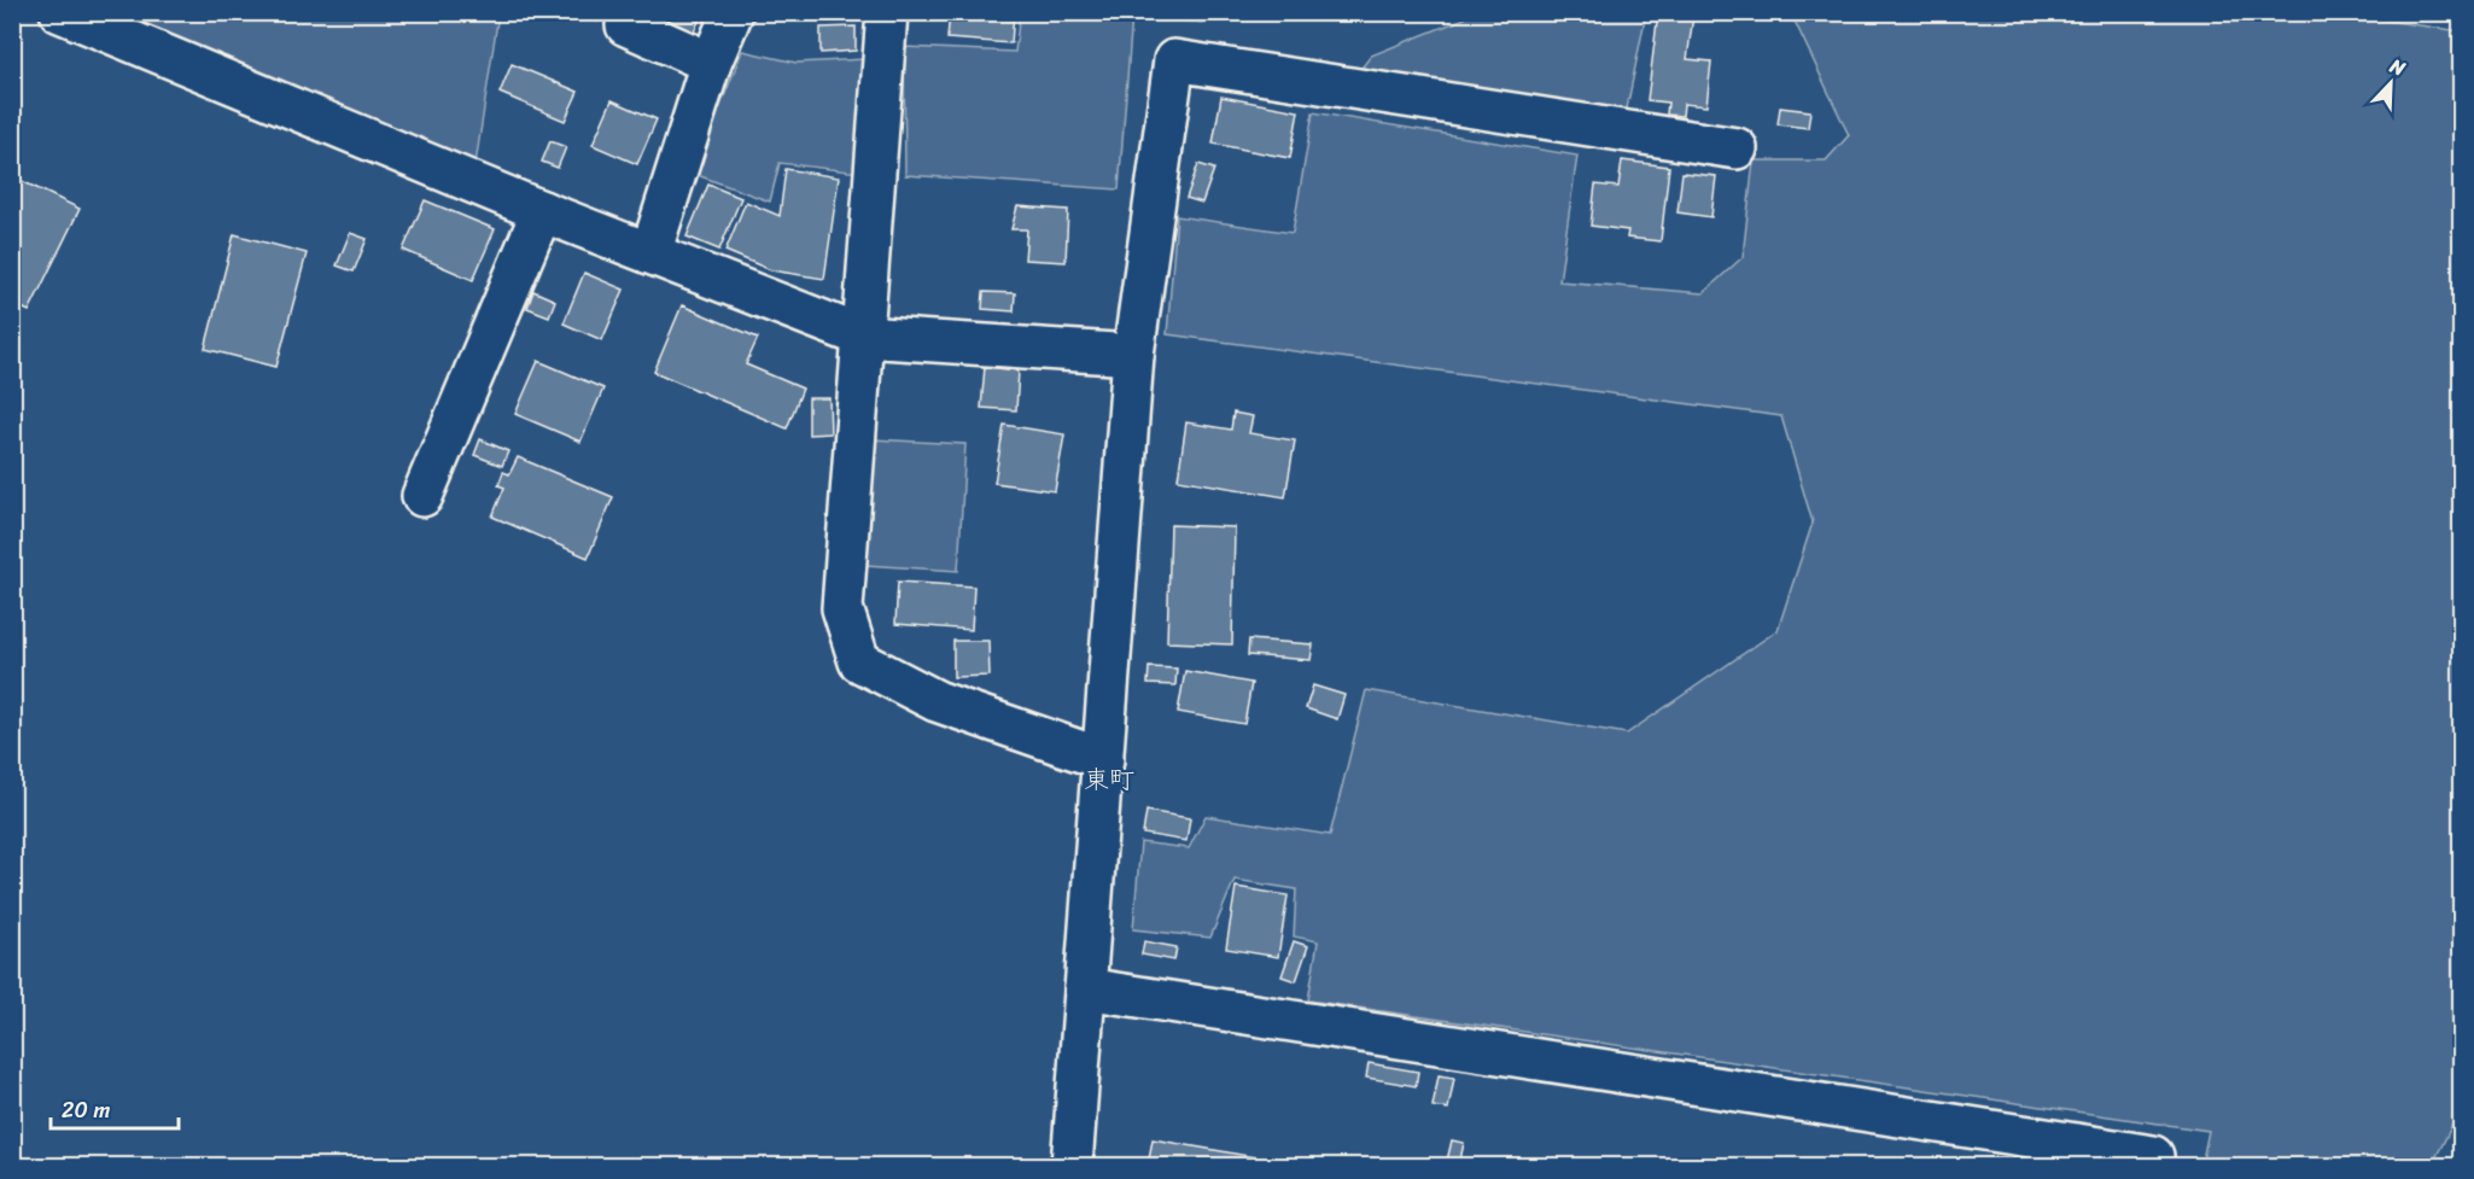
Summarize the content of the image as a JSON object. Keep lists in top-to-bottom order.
{
  "districts": ["東町"],
  "scale_bar": "20 m",
  "north": "top right"
}
